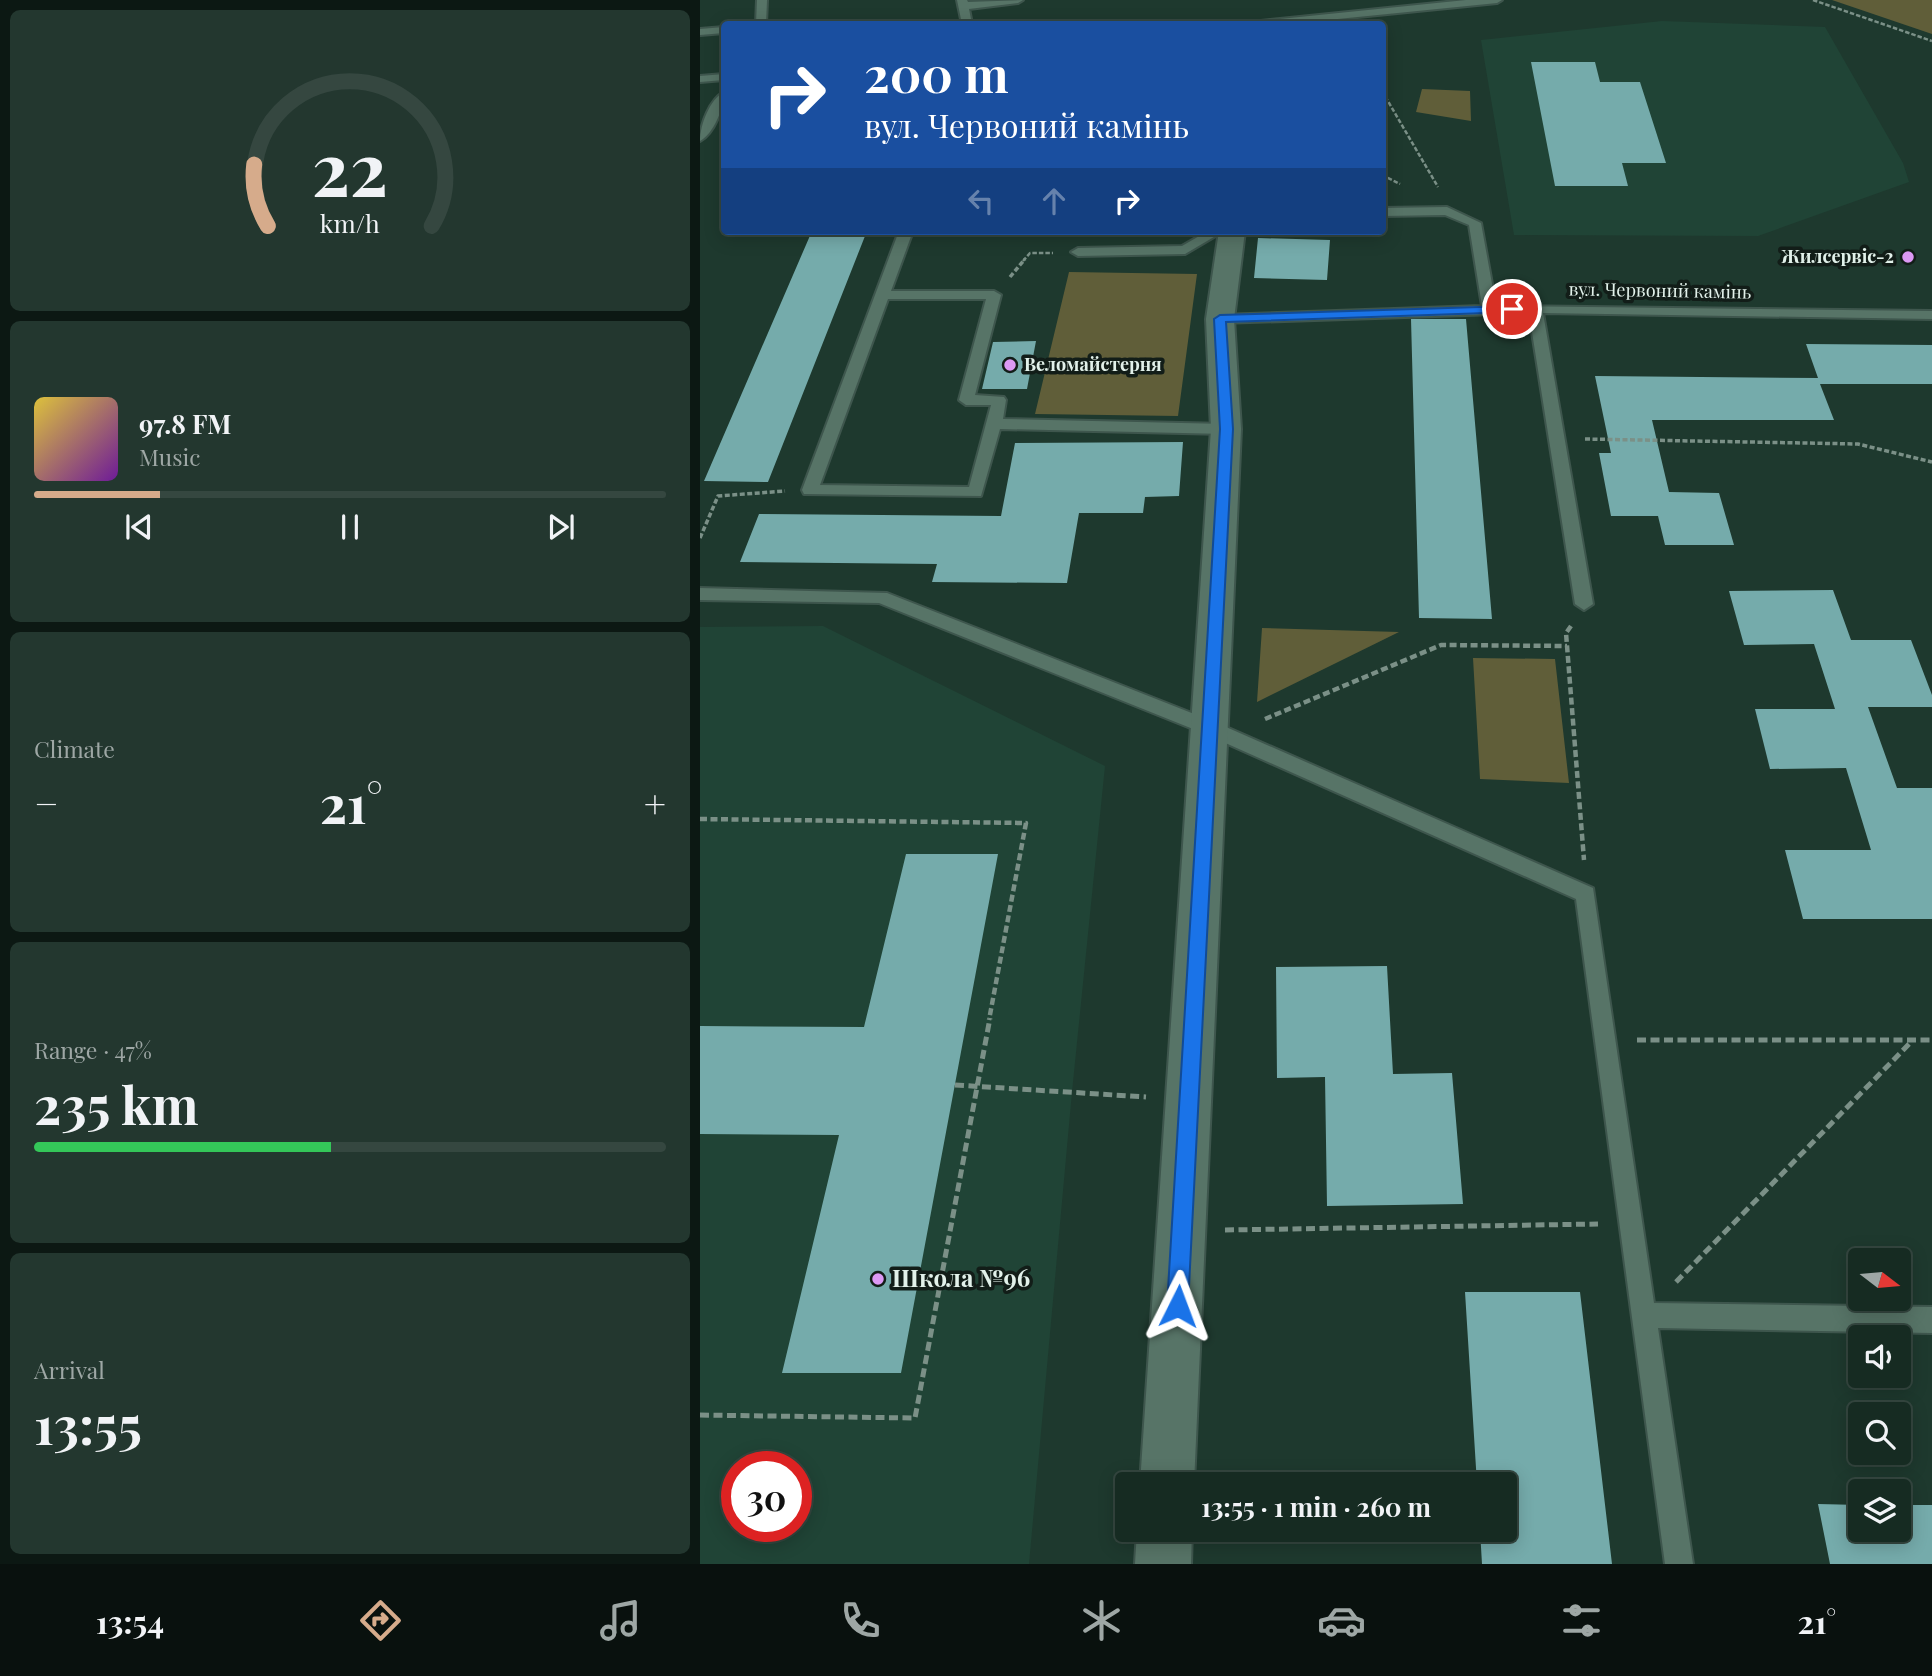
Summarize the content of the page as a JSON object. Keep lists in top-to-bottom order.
{
  "streets": {
    "lane": ["вул. Червоний камінь"]
  },
  "places": ["Жилсервіс-2", "Веломайстерня", "Школа №96"],
  "north": "right",
  "page": {
    "turn": ["200 m", "вул. Червоний камінь"],
    "song": ["97.8 FM", "Music"],
    "tile": [
      "Climate",
      ["Range · 47%", "235 km"],
      ["Arrival", "13:55"]
    ],
    "heat": ["−", "21°", "+"],
    "limit": "30",
    "trip": "13:55 · 1 min · 260 m",
    "tabs": ["13:54", "21°"],
    "gauge": ["22", "km/h"]
  }
}
